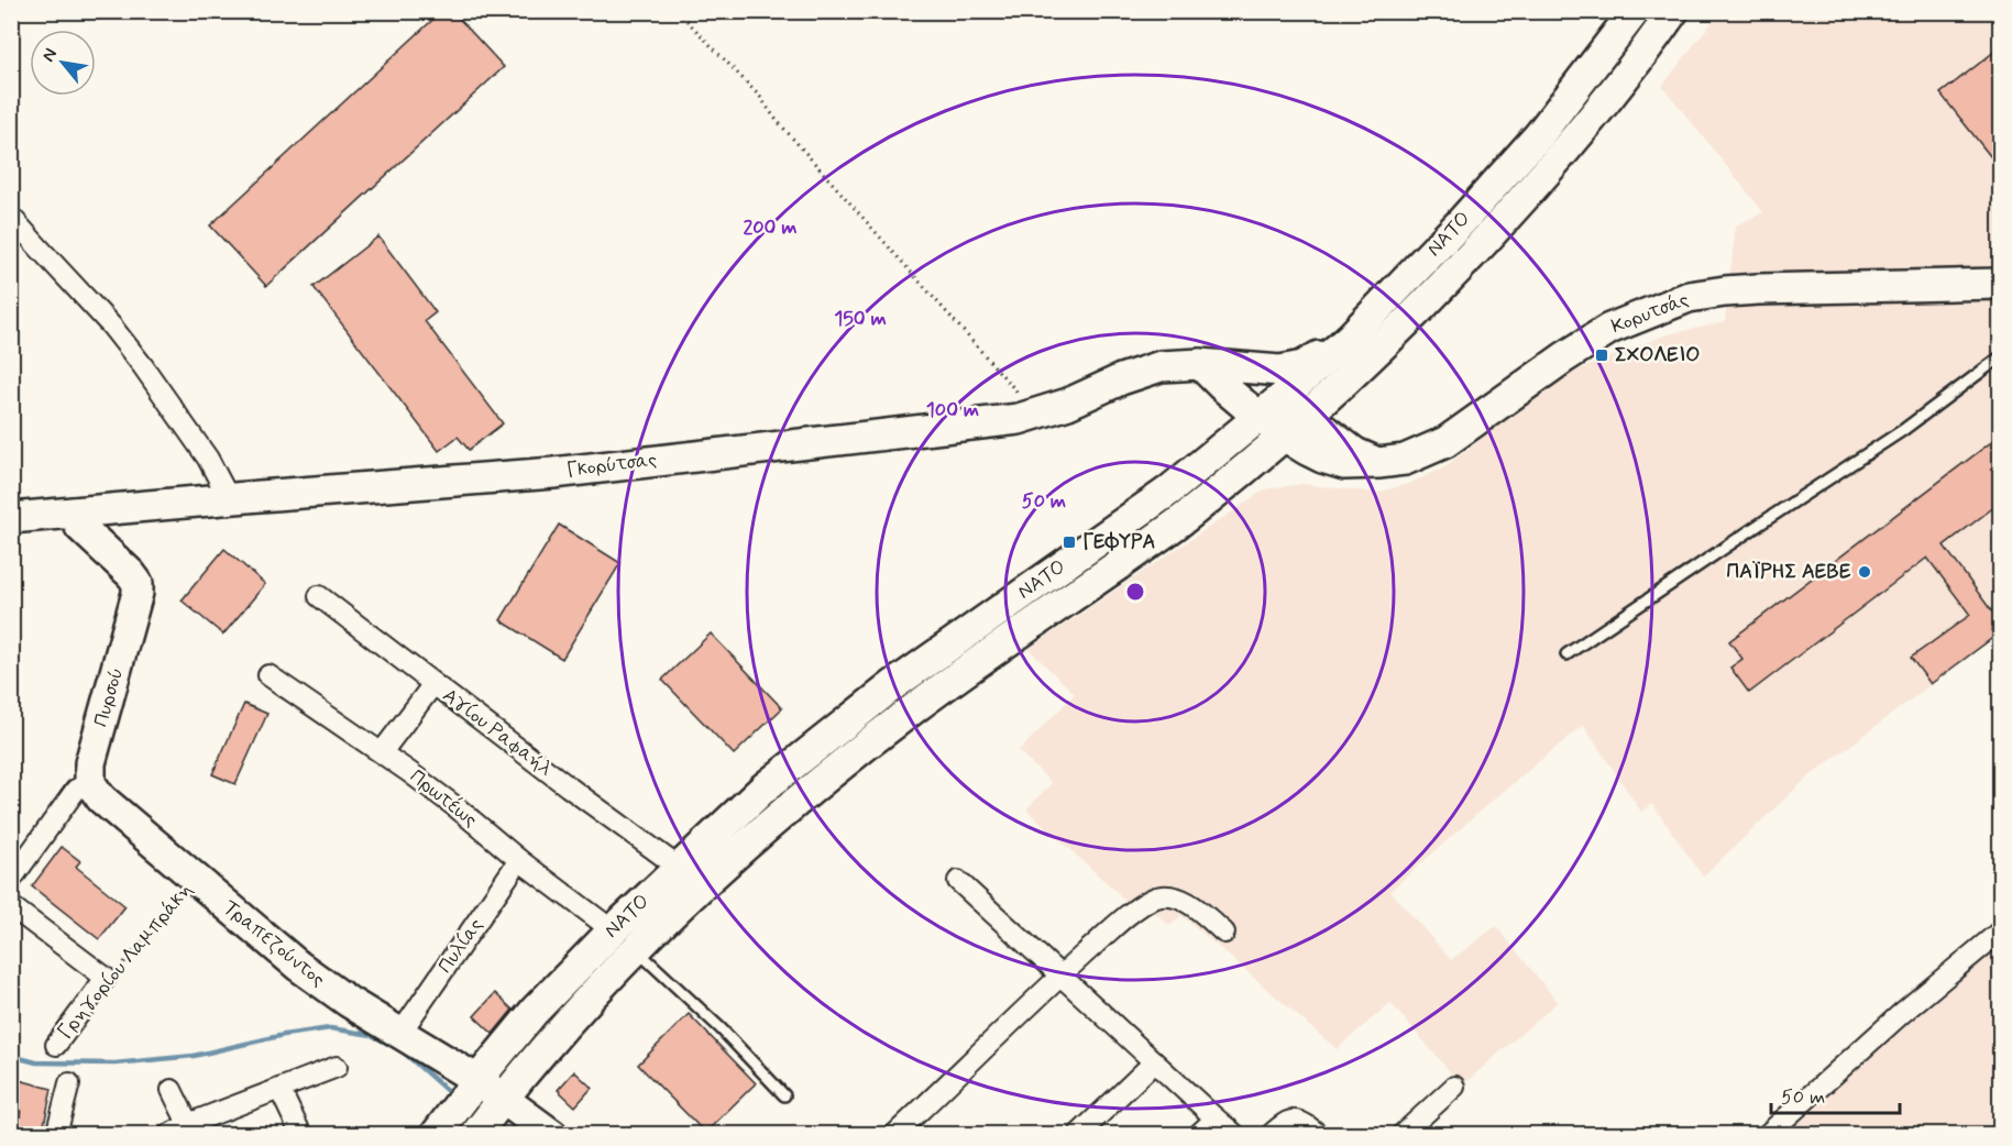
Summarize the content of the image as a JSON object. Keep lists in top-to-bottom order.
{
  "streets": {
    "main road": [
      "ΝΑΤΟ",
      "Κορυτσάς",
      "Γκορύτσας",
      "Πυρσού",
      "Τραπεζούντος"
    ],
    "street": [
      "Αγίου Ραφαήλ",
      "Πρωτέως",
      "Πυλίας",
      "Γρηγορίου Λαμπράκη"
    ]
  },
  "crossings": [
    ["ΝΑΤΟ", "Αγίου Ραφαήλ"],
    ["ΝΑΤΟ", "Πρωτέως"],
    ["ΝΑΤΟ", "Τραπεζούντος"],
    ["Γκορύτσας", "Πυρσού"],
    ["Πυρσού", "Τραπεζούντος"],
    ["Πρωτέως", "Πυλίας"],
    ["Τραπεζούντος", "Πυλίας"],
    ["Τραπεζούντος", "Γρηγορίου Λαμπράκη"]
  ],
  "places": {
    "transit": ["ΣΧΟΛΕΙΟ", "ΓΕΦΥΡΑ"],
    "other": ["ΠΑΪΡΗΣ ΑΕΒΕ"]
  },
  "scale_bar": "50 m",
  "north": "top left",
  "rings": [
    "200 m",
    "150 m",
    "100 m",
    "50 m"
  ]
}
